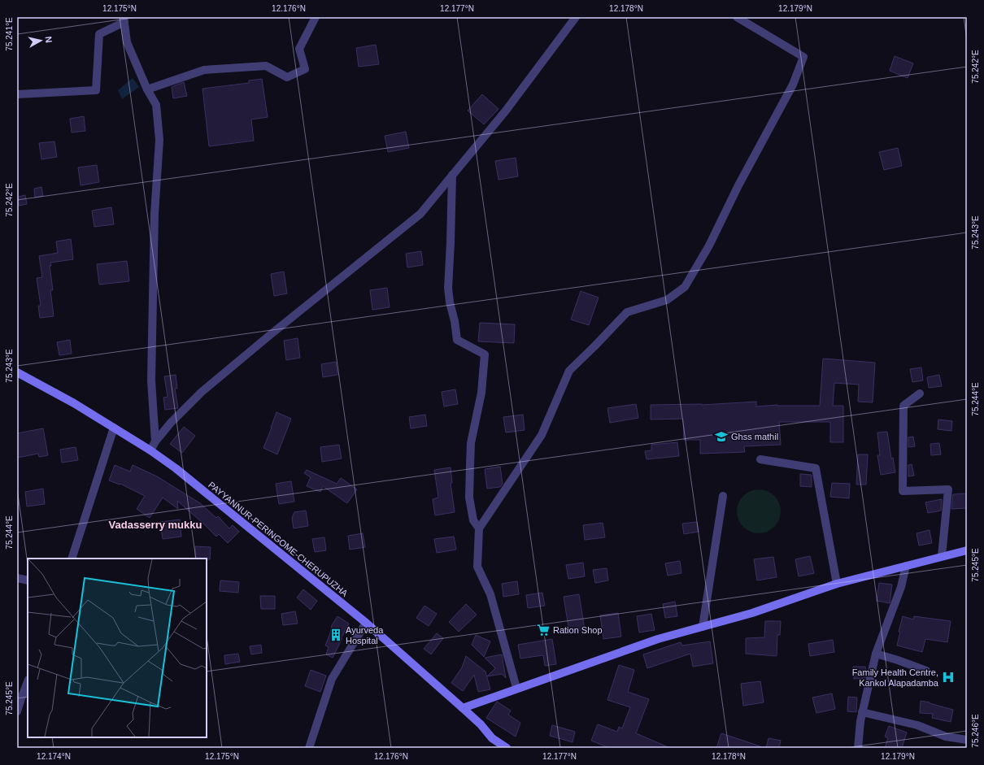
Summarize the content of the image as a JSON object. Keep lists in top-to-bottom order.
{
  "streets": {
    "main road": ["PAYYANNUR-PERINGOME-CHERUPUZHA"]
  },
  "districts": ["Vadasserry mukku"],
  "places": {
    "school or university": ["Ghss mathil"],
    "supermarket": ["Ration Shop"],
    "building": ["Ayurveda Hospital"],
    "hospital": ["Family Health Centre, Kankol Alapadamba"]
  },
  "north": "right",
  "coordinates": [
    "12.175°N",
    "12.176°N",
    "12.177°N",
    "12.178°N",
    "12.179°N",
    "75.241°E",
    "75.242°E",
    "75.243°E",
    "75.244°E",
    "75.245°E",
    "75.246°E",
    "12.174°N"
  ]
}
